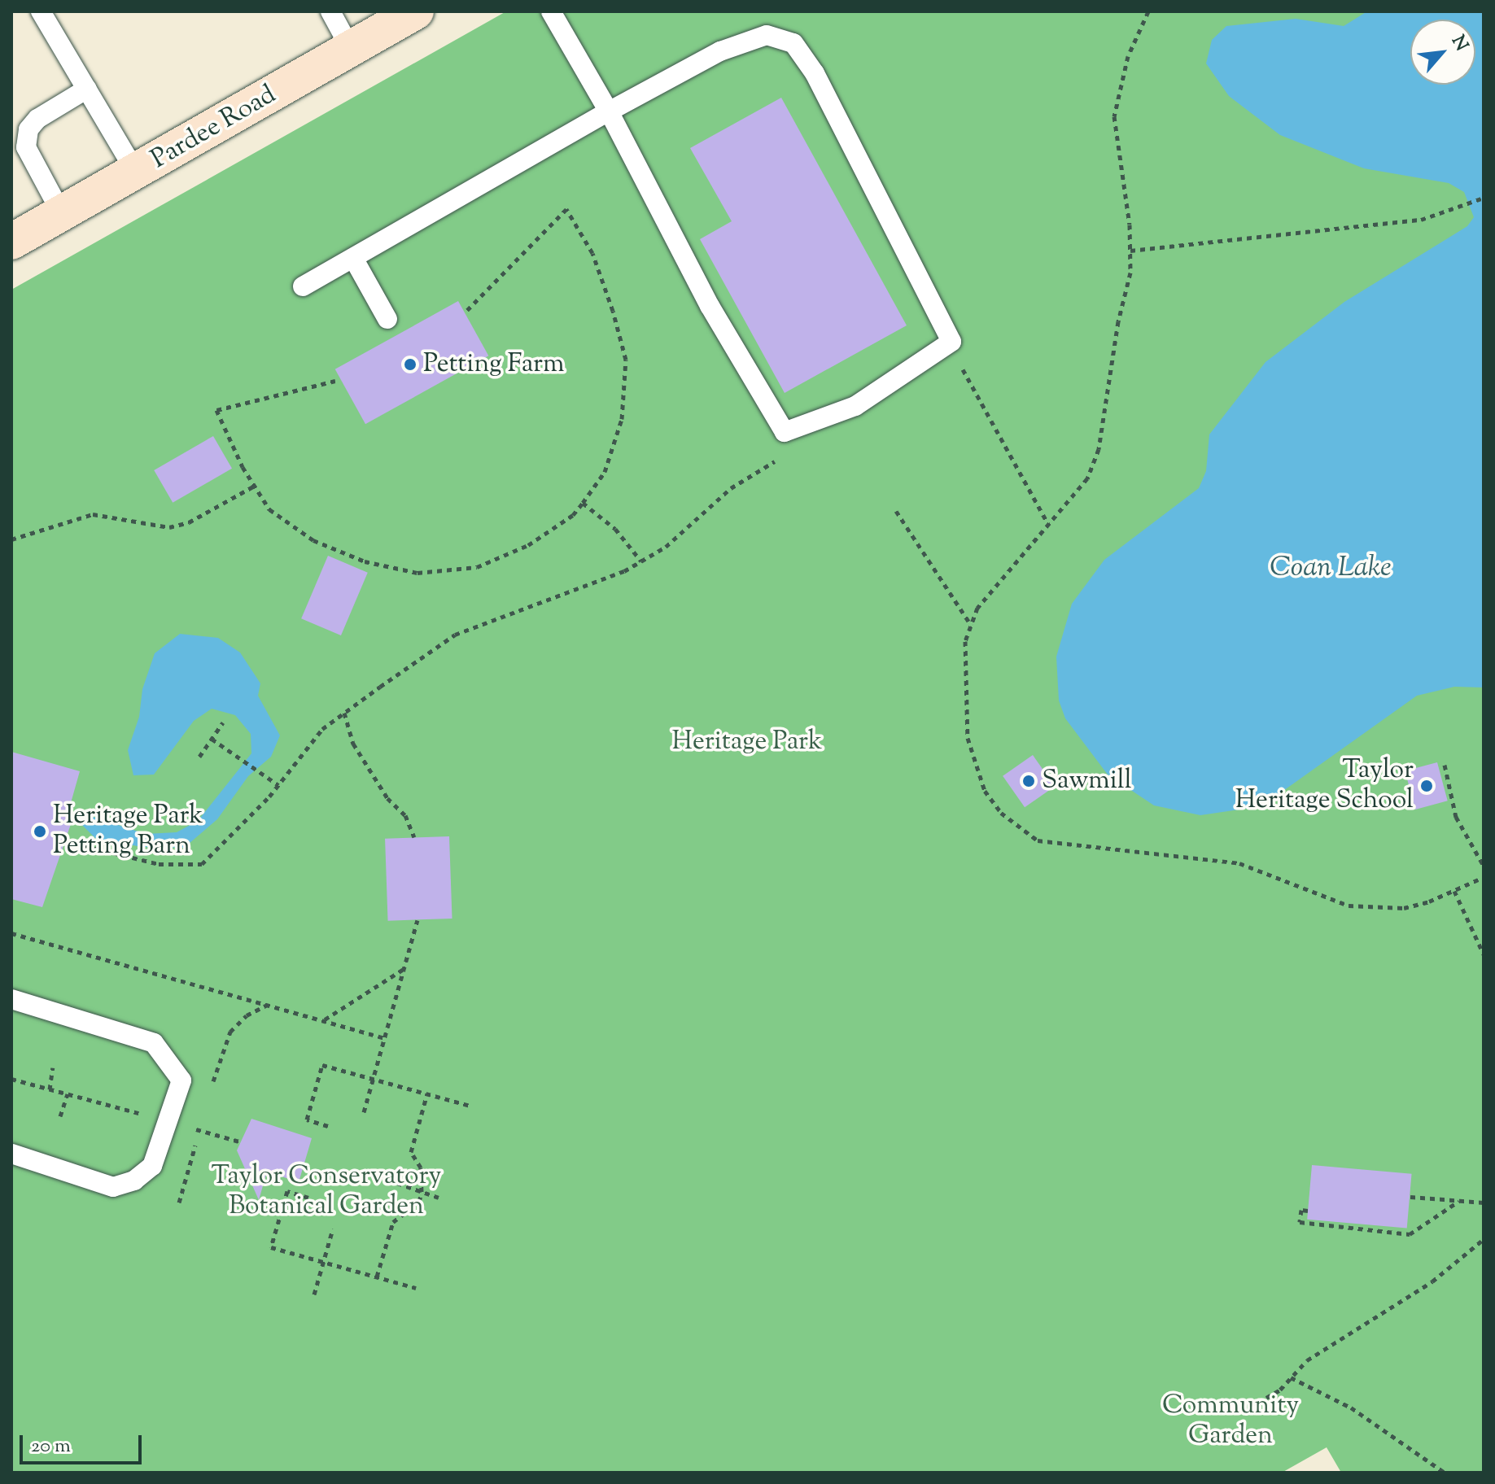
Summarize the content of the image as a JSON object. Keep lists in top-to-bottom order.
{
  "streets": {
    "main road": ["Pardee Road"]
  },
  "water": ["Coan Lake"],
  "parks": ["Heritage Park", "Taylor Conservatory Botanical Garden", "Community Garden"],
  "places": [
    "Petting Farm",
    "Sawmill",
    "Taylor Heritage School",
    "Heritage Park Petting Barn"
  ],
  "scale_bar": "20 m",
  "north": "top right"
}
